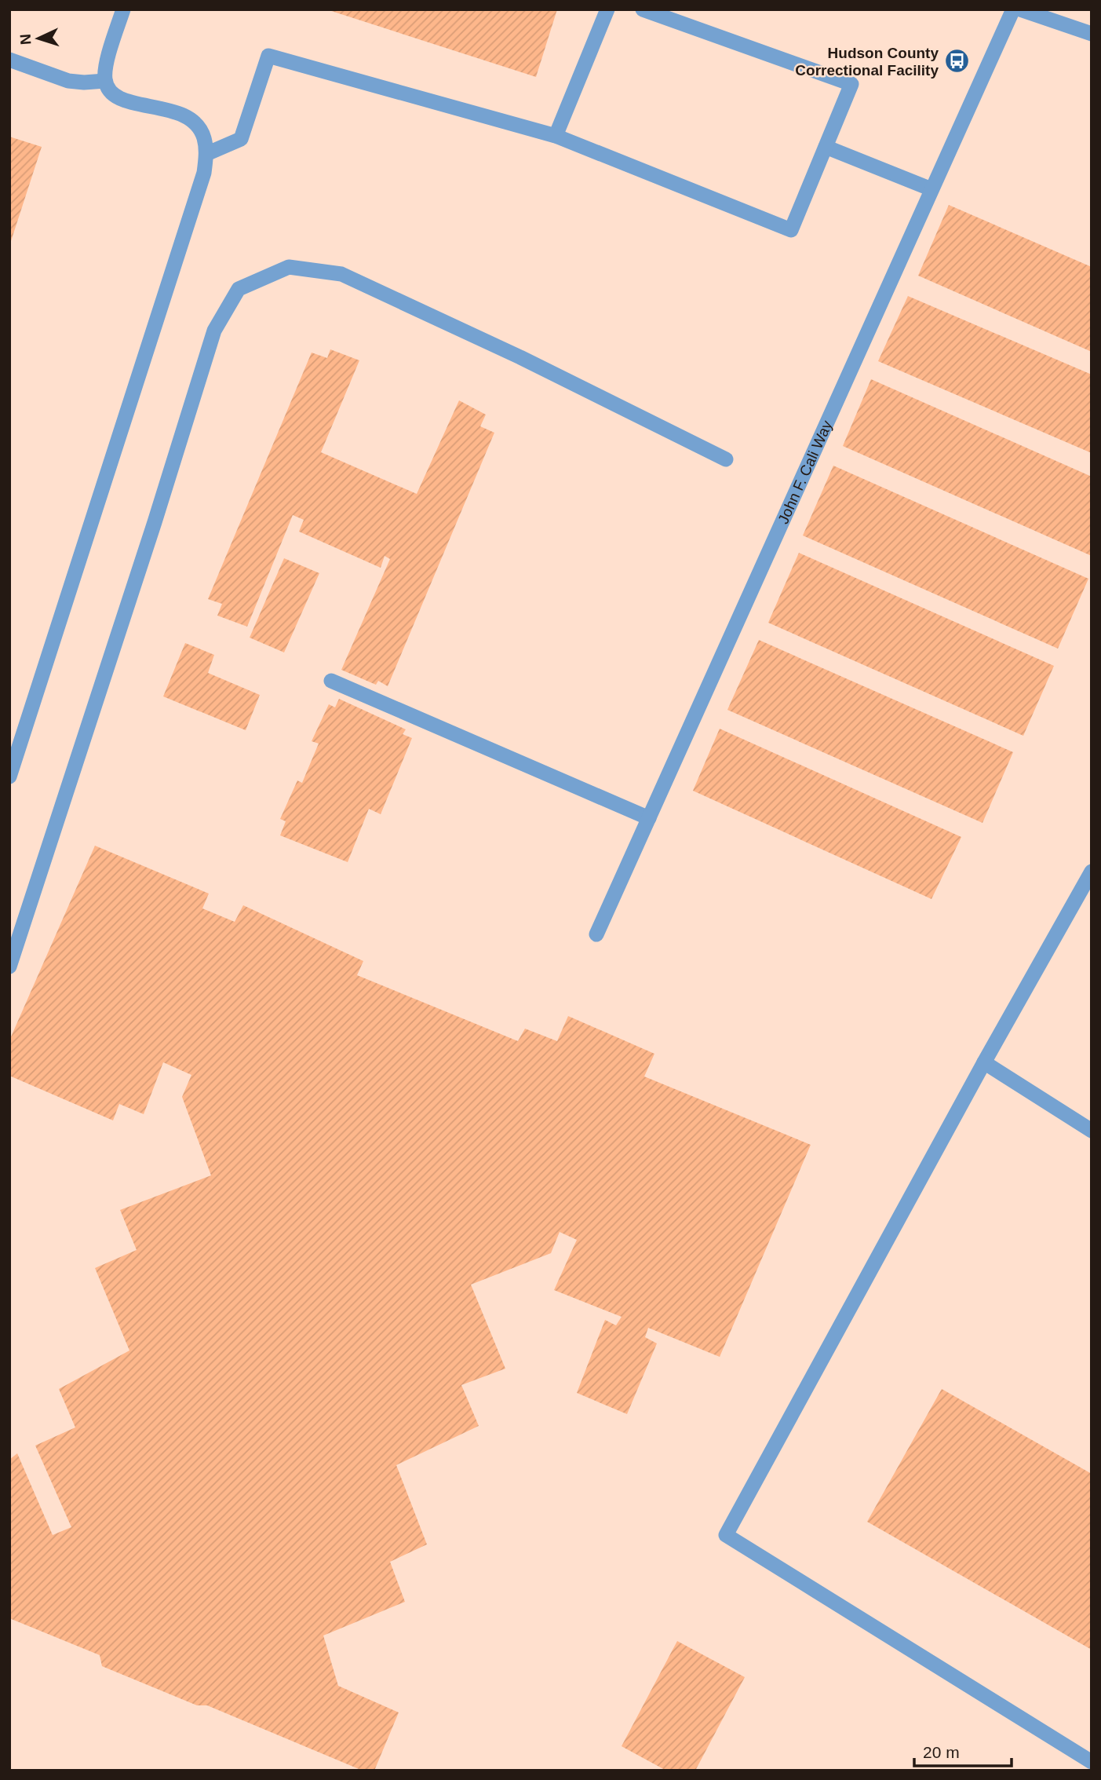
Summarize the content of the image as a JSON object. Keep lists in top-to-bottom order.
{
  "streets": {
    "street": ["John F. Cali Way"]
  },
  "places": {
    "bus stop": ["Hudson County Correctional Facility"]
  },
  "scale_bar": "20 m",
  "north": "left"
}
